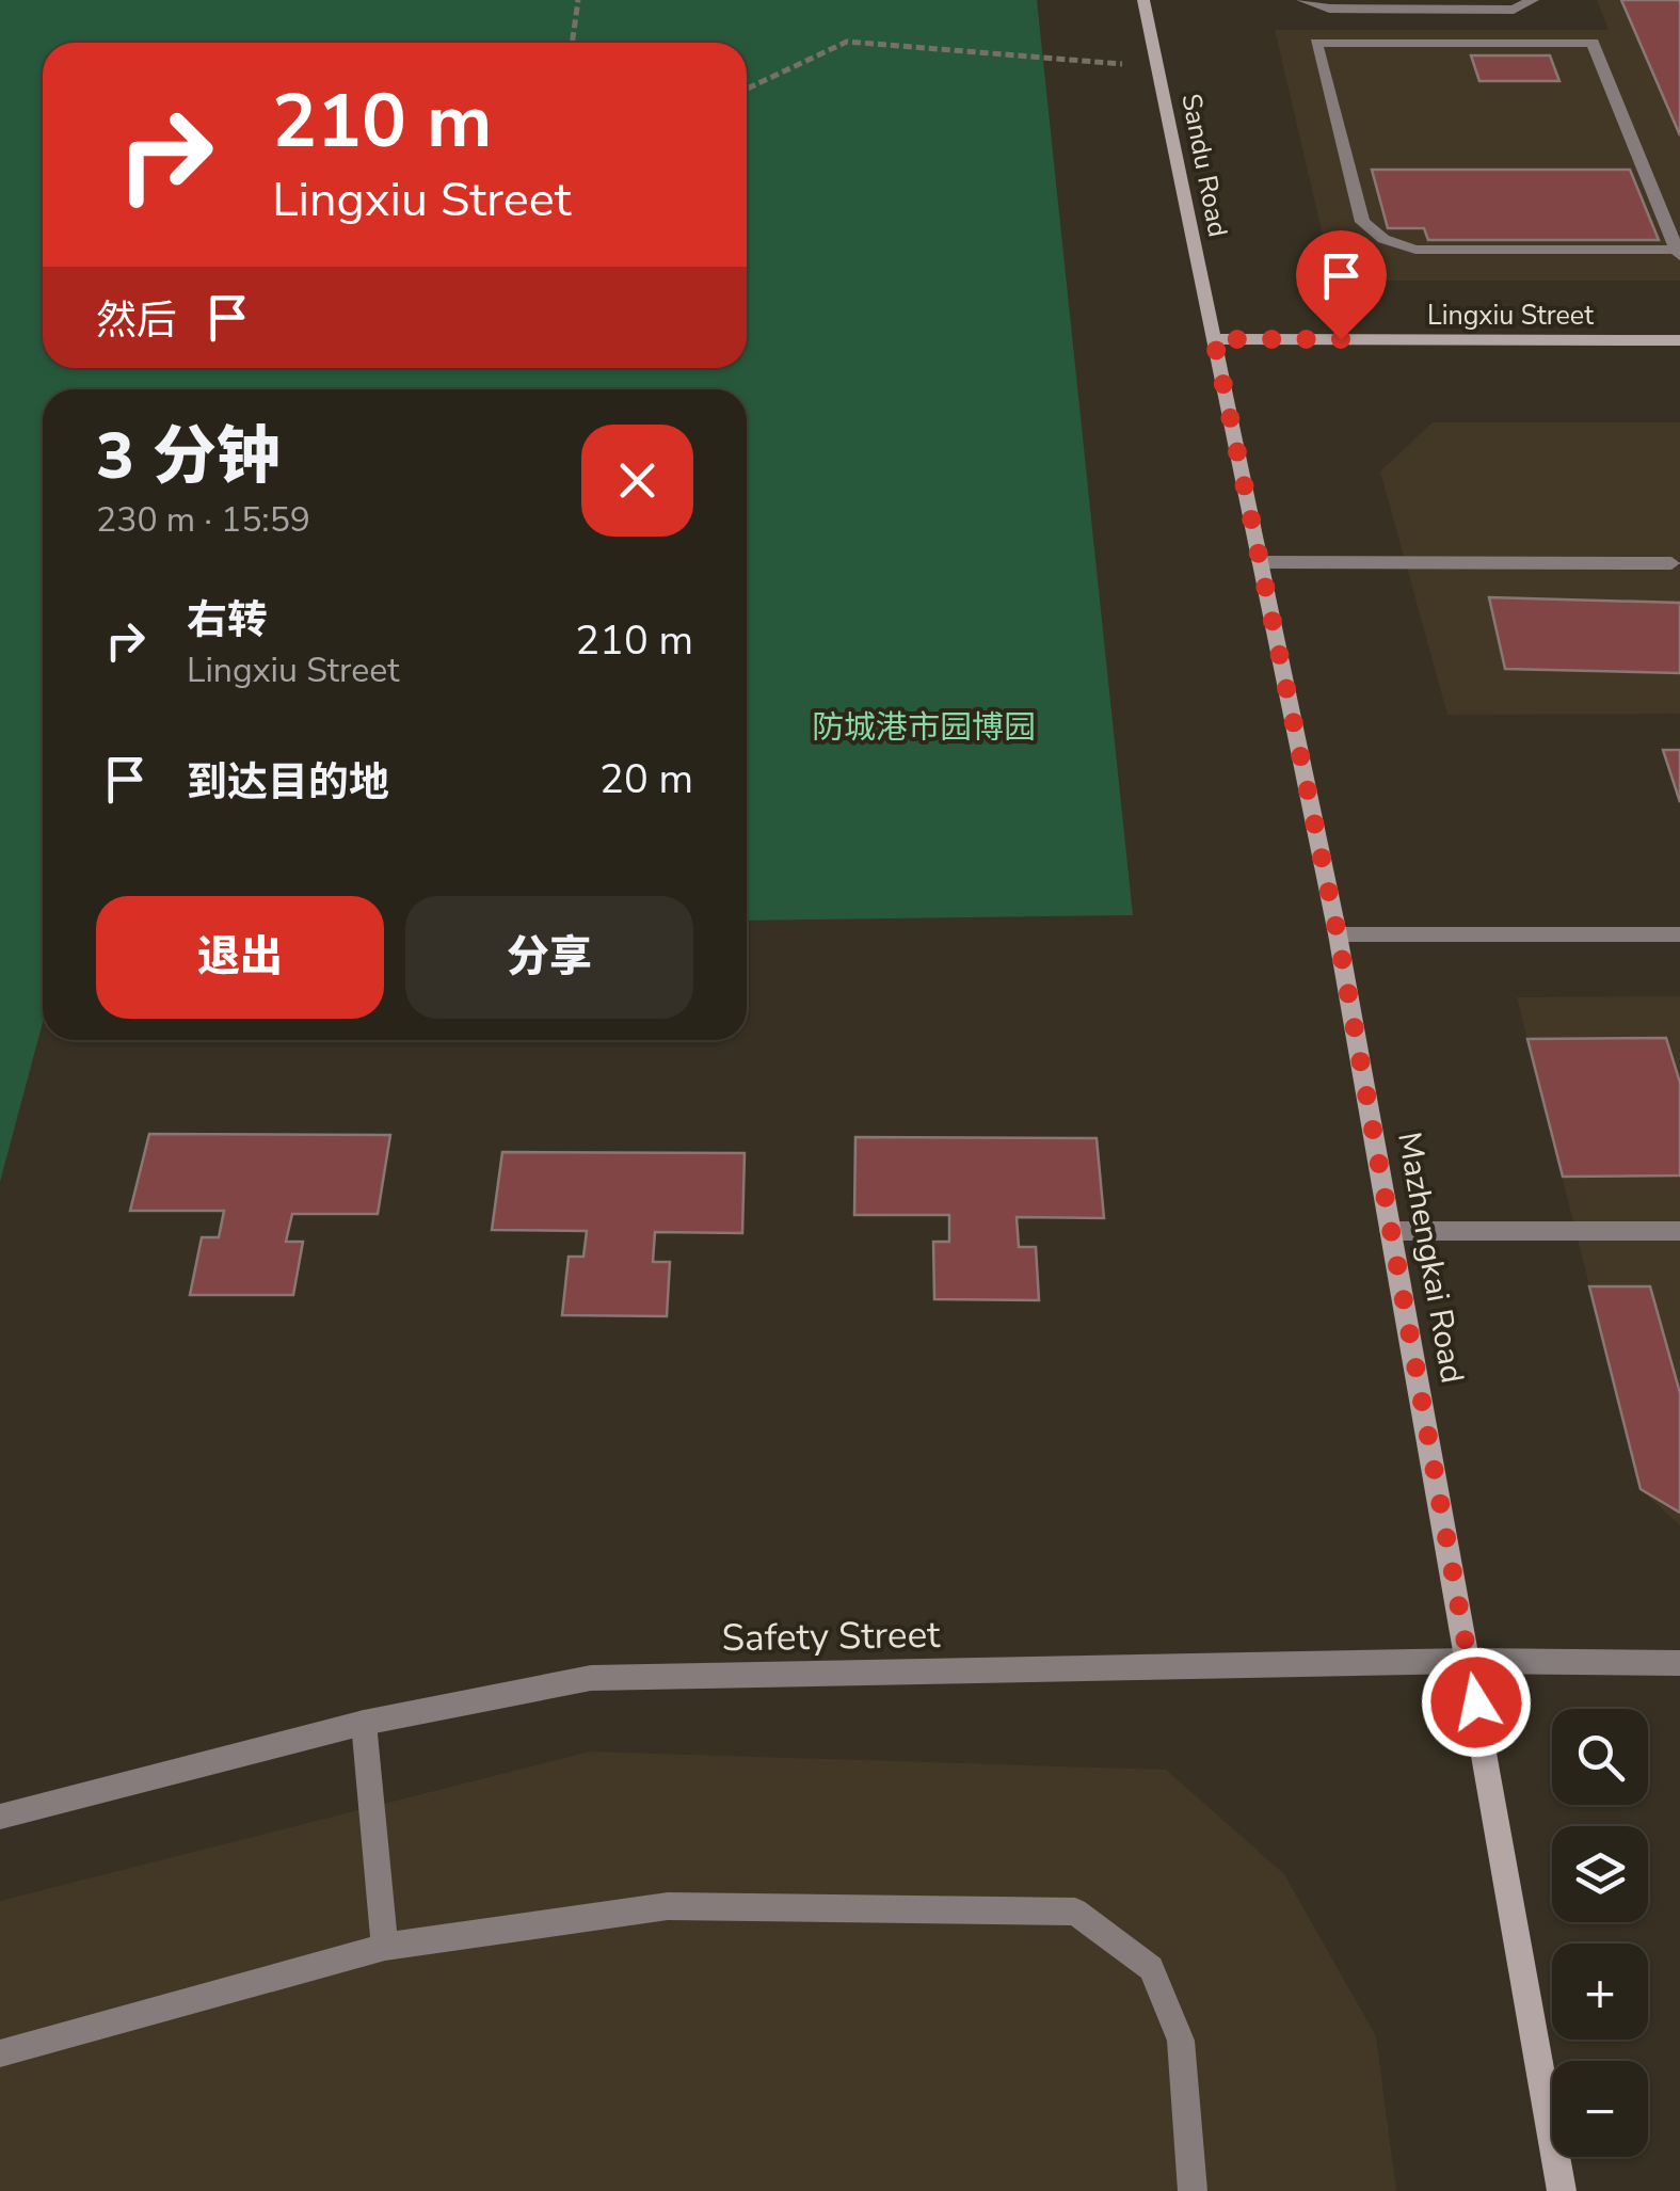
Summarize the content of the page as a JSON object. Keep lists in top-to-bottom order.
{
  "streets": {
    "main road": ["Sandu Road", "Lingxiu Street", "Mazhengkai Road"],
    "street": ["Safety Street"]
  },
  "crossings": [
    ["Sandu Road", "Lingxiu Street"],
    ["Sandu Road", "Mazhengkai Road"],
    ["Lingxiu Street", "Mazhengkai Road"],
    ["Mazhengkai Road", "Safety Street"]
  ],
  "parks": ["防城港市园博园"],
  "page": {
    "turn": ["210 m", "Lingxiu Street"],
    "then": "然后",
    "heading": ["3 分钟", "230 m · 15:59"],
    "list": [
      {
        "name": "右转",
        "note": "Lingxiu Street",
        "value": "210 m"
      },
      {
        "name": "到达目的地",
        "value": "20 m"
      }
    ],
    "buttons": ["退出", "分享"],
    "map_buttons": ["+", "−"]
  }
}
